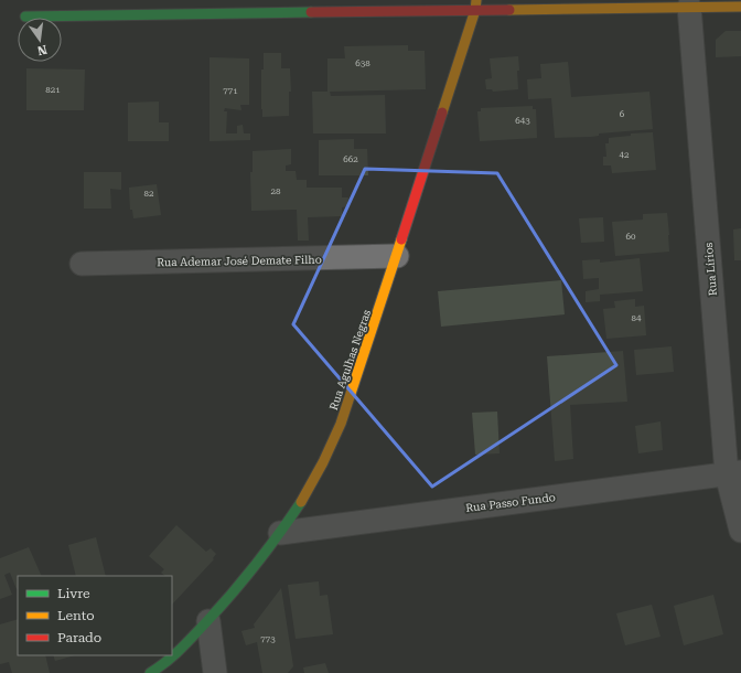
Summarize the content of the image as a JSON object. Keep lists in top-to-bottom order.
{
  "streets": {
    "street": [
      "Rua Ademar José Demate Filho",
      "Rua Lírios",
      "Rua Agulhas Negras",
      "Rua Passo Fundo"
    ]
  },
  "crossings": [
    ["Rua Ademar José Demate Filho", "Rua Agulhas Negras"],
    ["Rua Lírios", "Rua Passo Fundo"],
    ["Rua Agulhas Negras", "Rua Passo Fundo"]
  ],
  "house_numbers": [
    "638",
    "821",
    "771",
    "6",
    "643",
    "42",
    "662",
    "28",
    "82",
    "60",
    "84",
    "773"
  ],
  "legend": ["Livre", "Lento", "Parado"],
  "north": "bottom"
}
